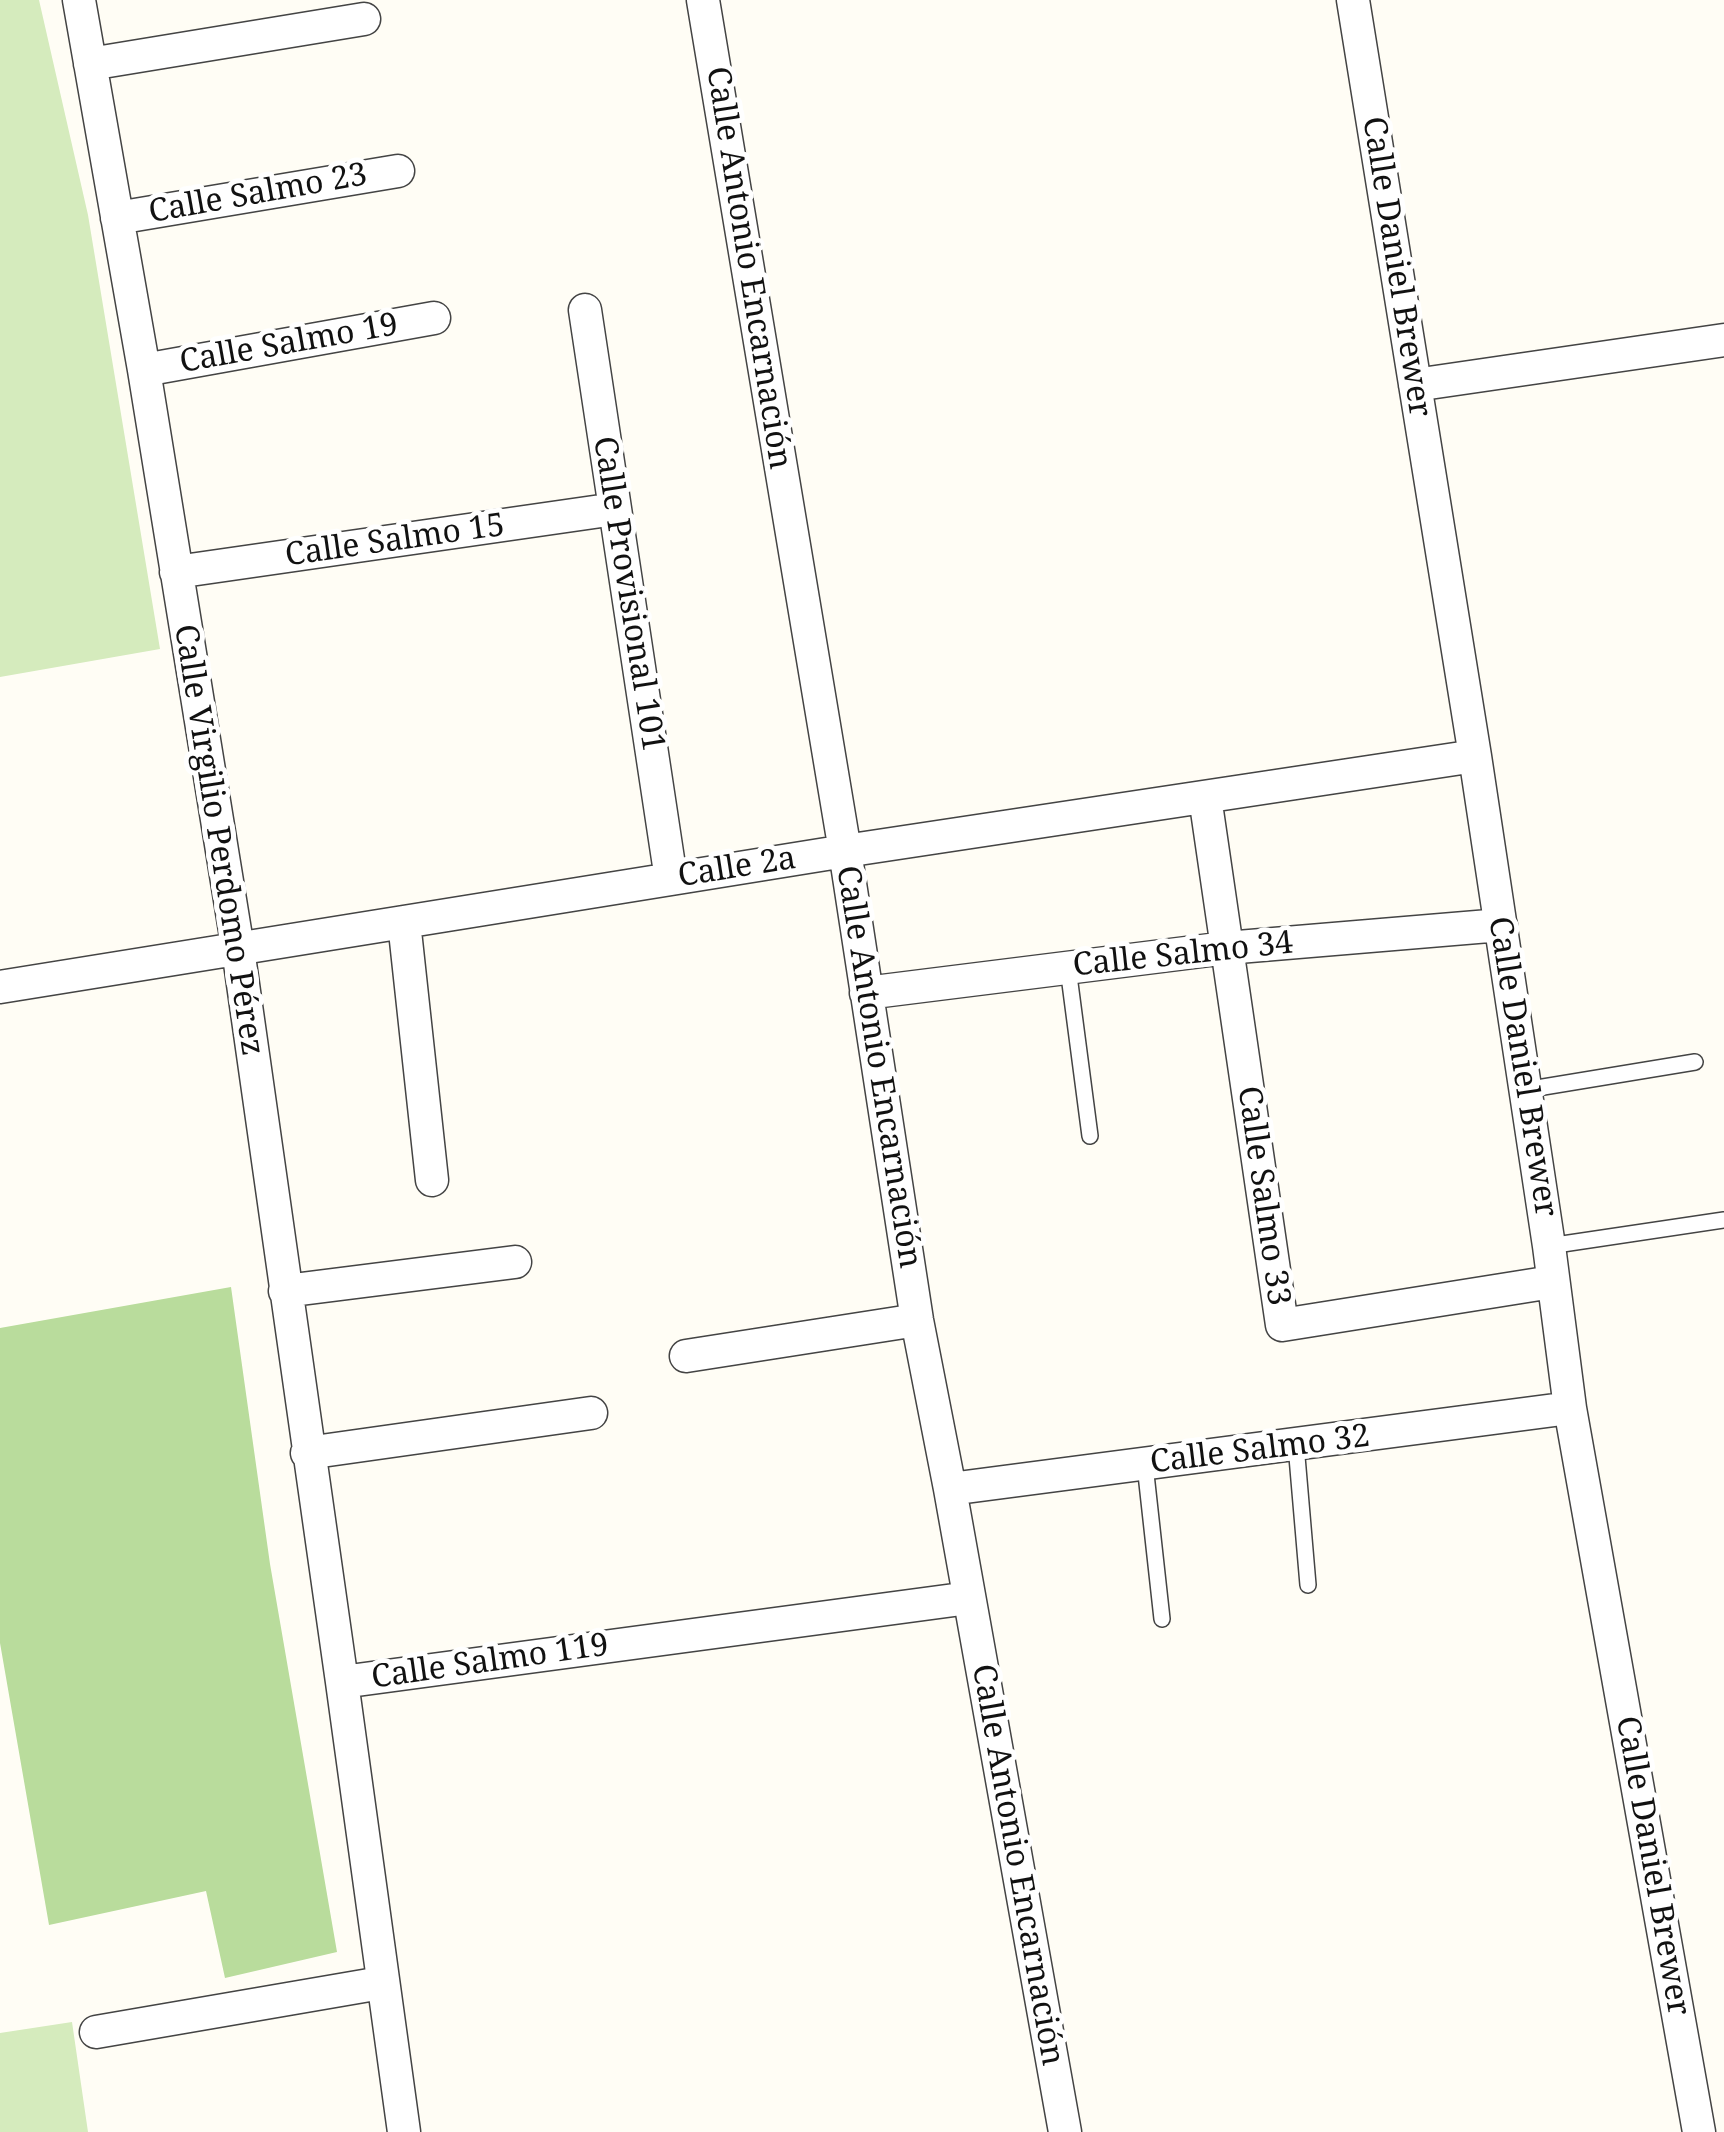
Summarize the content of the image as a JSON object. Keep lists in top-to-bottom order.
{
  "streets": {
    "street": [
      "Calle Salmo 23",
      "Calle Daniel Brewer",
      "Calle Antonio Encarnación",
      "Calle Salmo 19",
      "Calle Salmo 15",
      "Calle Provisional 101",
      "Calle Virgilio Perdomo Pérez",
      "Calle 2a",
      "Calle Salmo 34",
      "Calle Salmo 33",
      "Calle Salmo 32",
      "Calle Salmo 119"
    ]
  },
  "crossings": [
    ["Calle Salmo 23", "Calle Virgilio Perdomo Pérez"],
    ["Calle Daniel Brewer", "Calle 2a"],
    ["Calle Daniel Brewer", "Calle Salmo 34"],
    ["Calle Daniel Brewer", "Calle Salmo 33"],
    ["Calle Daniel Brewer", "Calle Salmo 32"],
    ["Calle Antonio Encarnación", "Calle 2a"],
    ["Calle Antonio Encarnación", "Calle Salmo 34"],
    ["Calle Antonio Encarnación", "Calle Salmo 32"],
    ["Calle Antonio Encarnación", "Calle Salmo 119"],
    ["Calle Salmo 19", "Calle Virgilio Perdomo Pérez"],
    ["Calle Salmo 15", "Calle Provisional 101"],
    ["Calle Salmo 15", "Calle Virgilio Perdomo Pérez"],
    ["Calle Provisional 101", "Calle 2a"],
    ["Calle Virgilio Perdomo Pérez", "Calle 2a"],
    ["Calle Virgilio Perdomo Pérez", "Calle Salmo 119"],
    ["Calle 2a", "Calle Salmo 33"],
    ["Calle Salmo 34", "Calle Salmo 33"]
  ]
}
